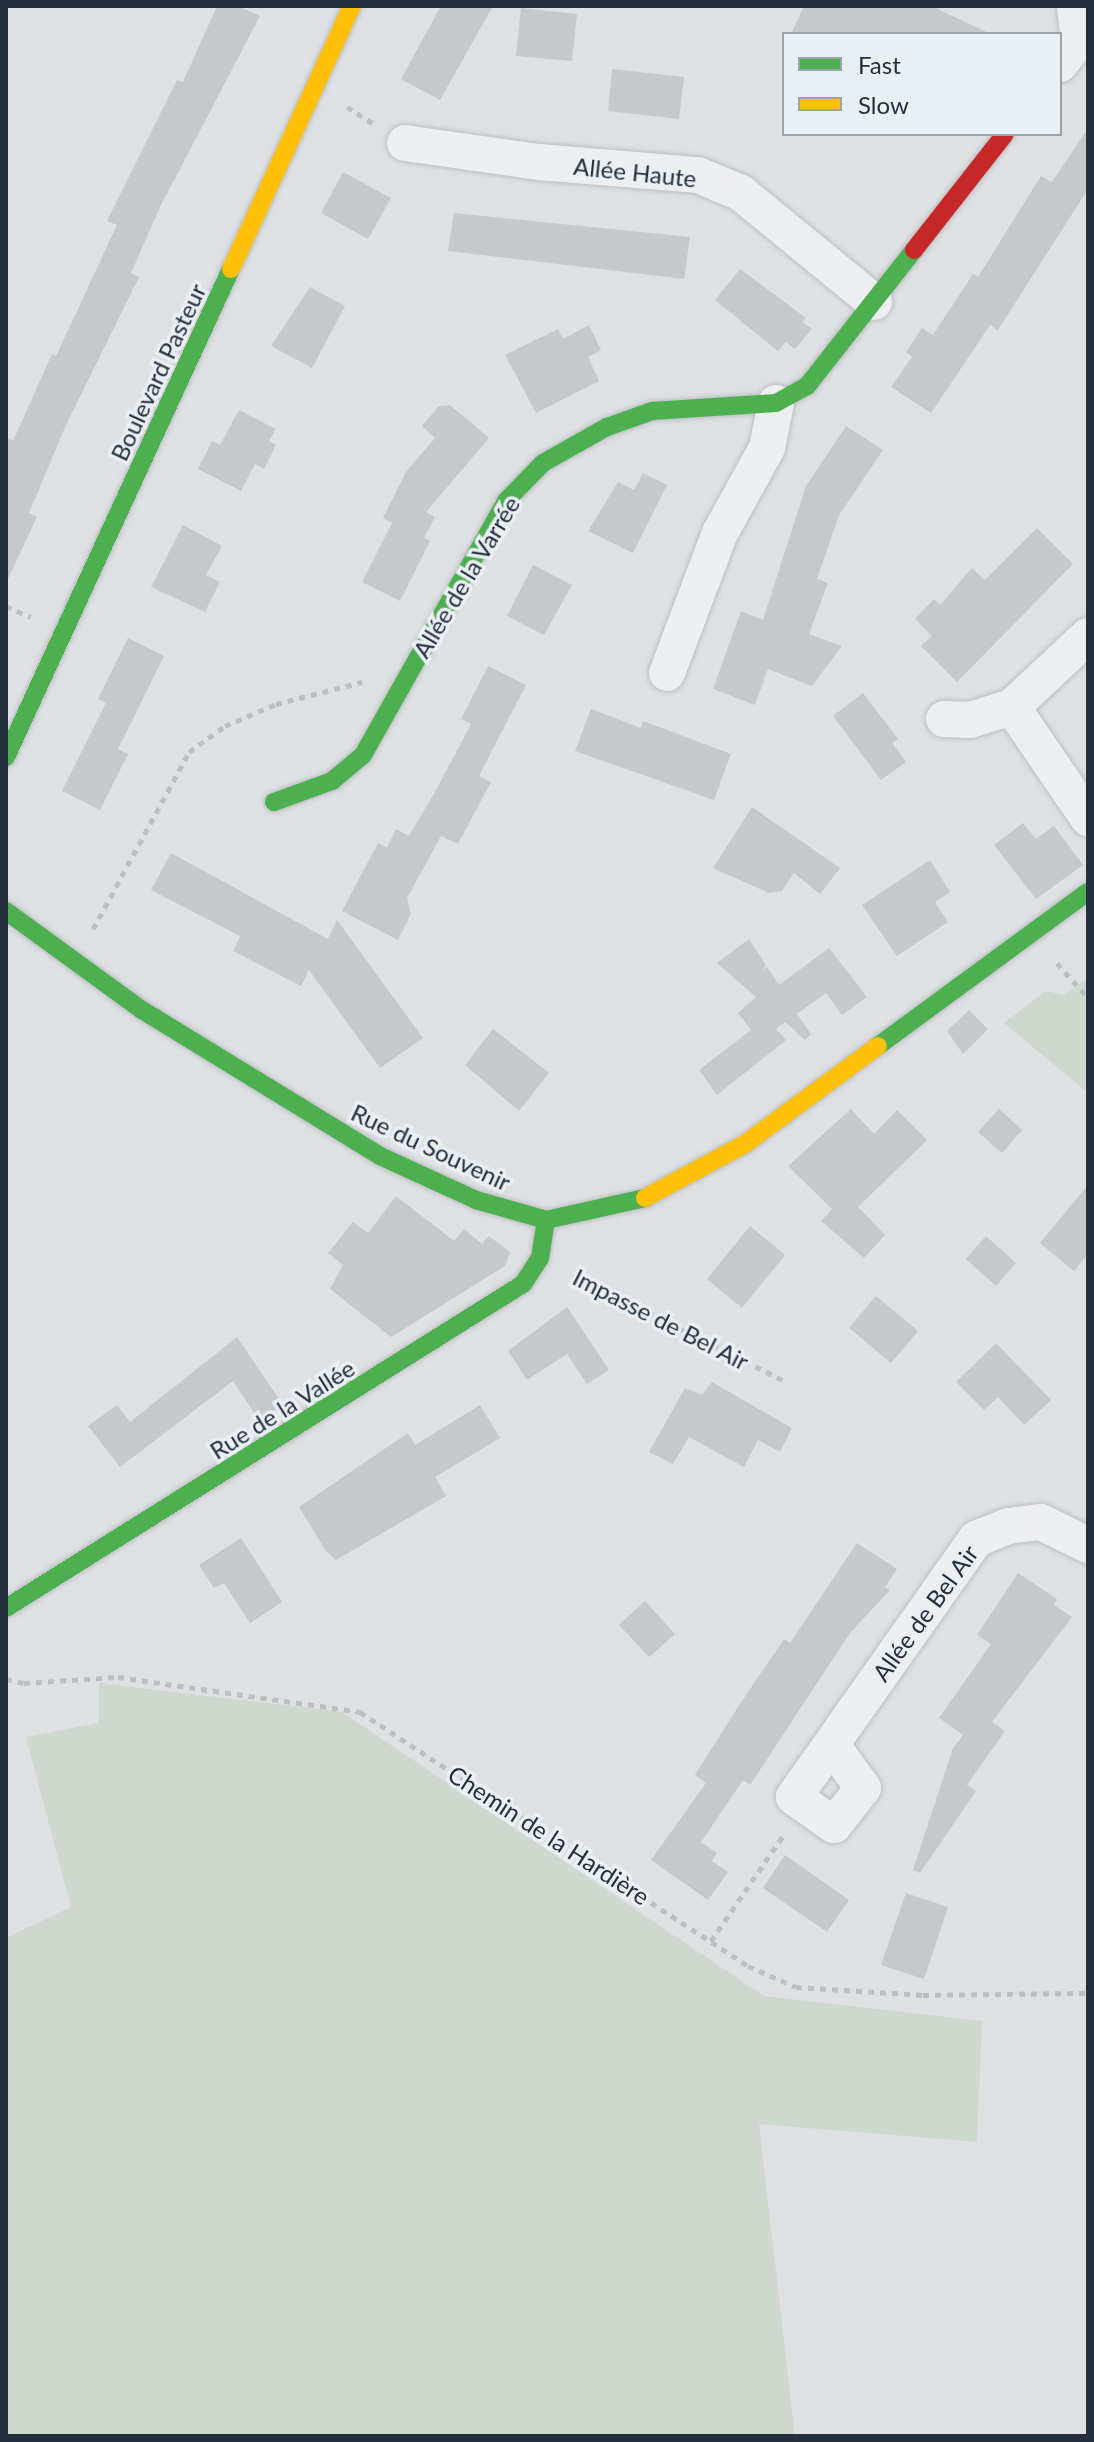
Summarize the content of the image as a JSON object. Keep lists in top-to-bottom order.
{
  "streets": {
    "street": [
      "Allée Haute",
      "Boulevard Pasteur",
      "Allée de la Varrée",
      "Rue du Souvenir",
      "Rue de la Vallée",
      "Allée de Bel Air"
    ],
    "path": ["Impasse de Bel Air", "Chemin de la Hardière"]
  },
  "crossings": [
    ["Allée Haute", "Allée de la Varrée"],
    ["Rue du Souvenir", "Rue de la Vallée"],
    ["Impasse de Bel Air", "Rue de la Vallée"]
  ],
  "legend": ["Fast", "Slow"]
}
